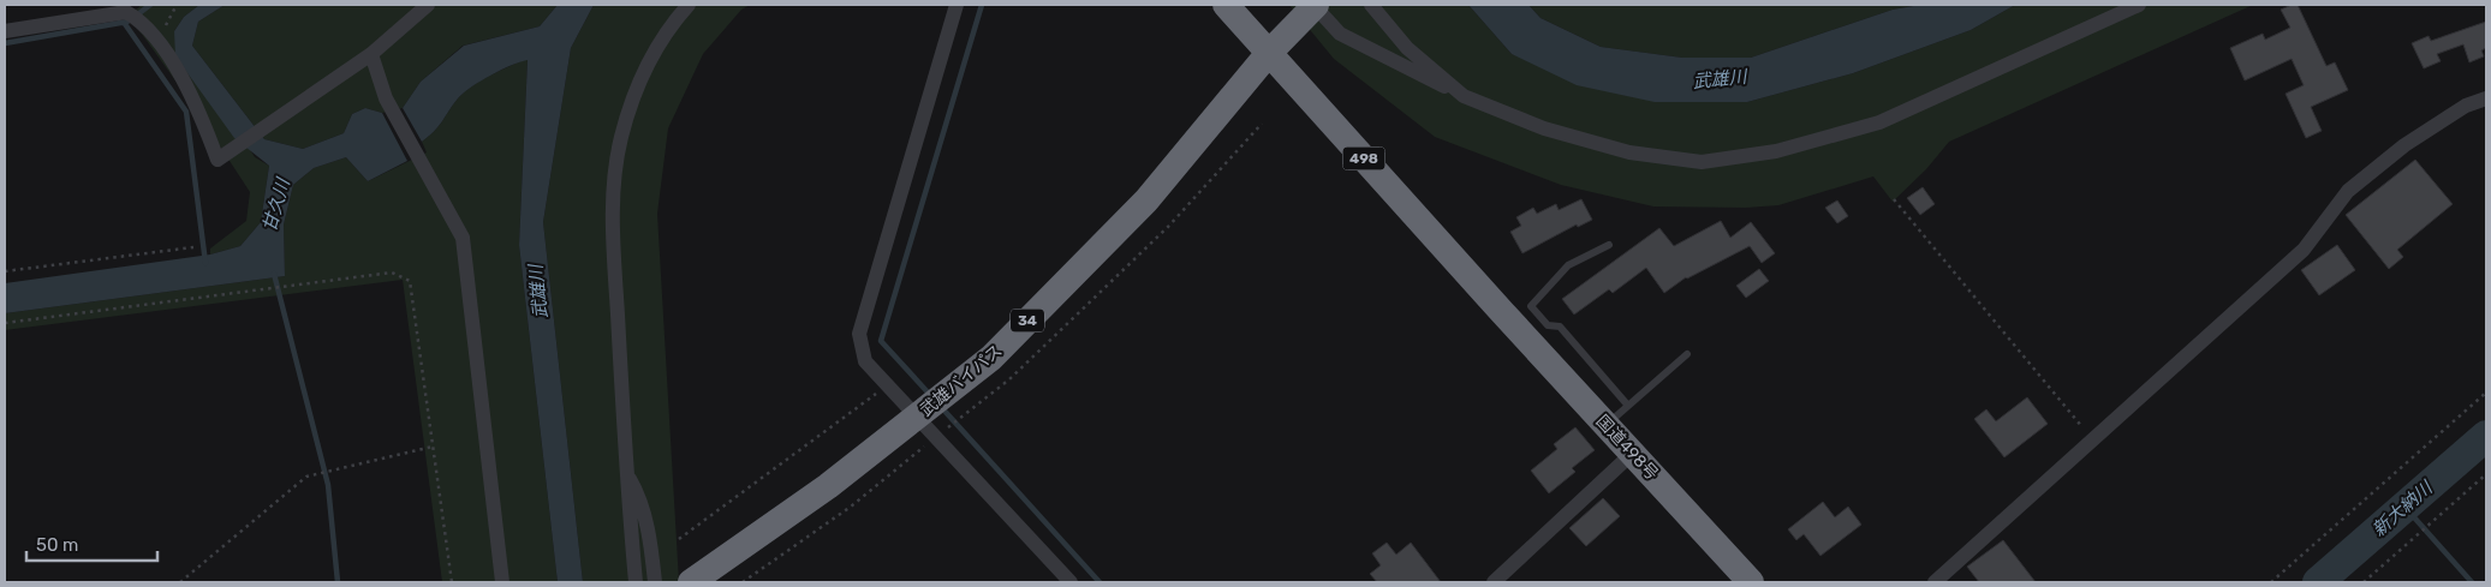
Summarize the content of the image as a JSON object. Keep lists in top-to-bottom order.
{
  "streets": {
    "highway": [
      "498",
      "34",
      "武雄バイパス",
      "国道498号"
    ]
  },
  "crossings": [
    ["498", "武雄バイパス"],
    ["498", "国道498号"],
    ["武雄バイパス", "国道498号"]
  ],
  "water": ["武雄川", "甘久川", "新大納川"],
  "scale_bar": "50 m"
}
